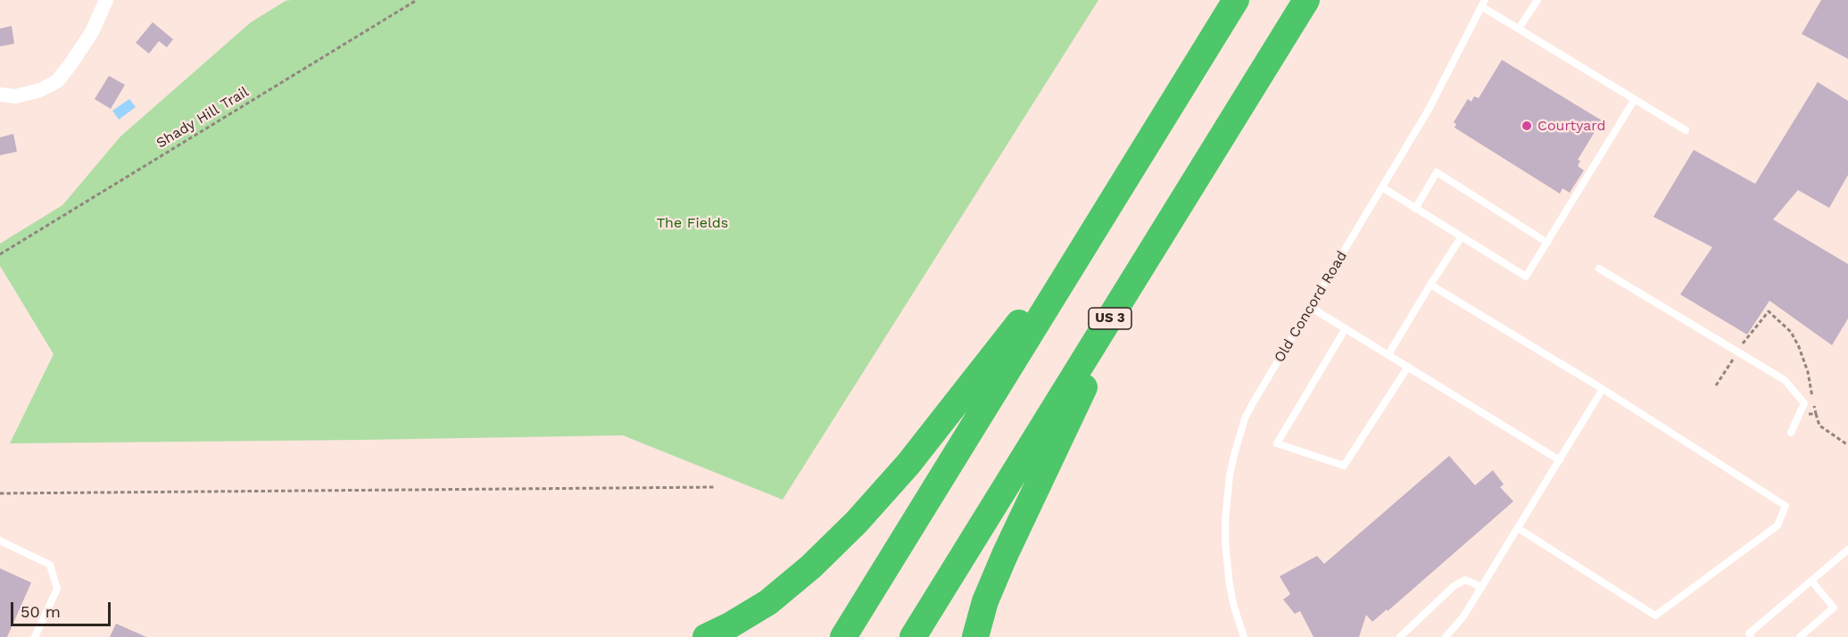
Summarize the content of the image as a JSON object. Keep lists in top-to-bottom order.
{
  "streets": {
    "highway": ["US 3"],
    "lane": ["Old Concord Road"],
    "path": ["Shady Hill Trail"]
  },
  "parks": ["The Fields"],
  "places": ["Courtyard"],
  "scale_bar": "50 m"
}
